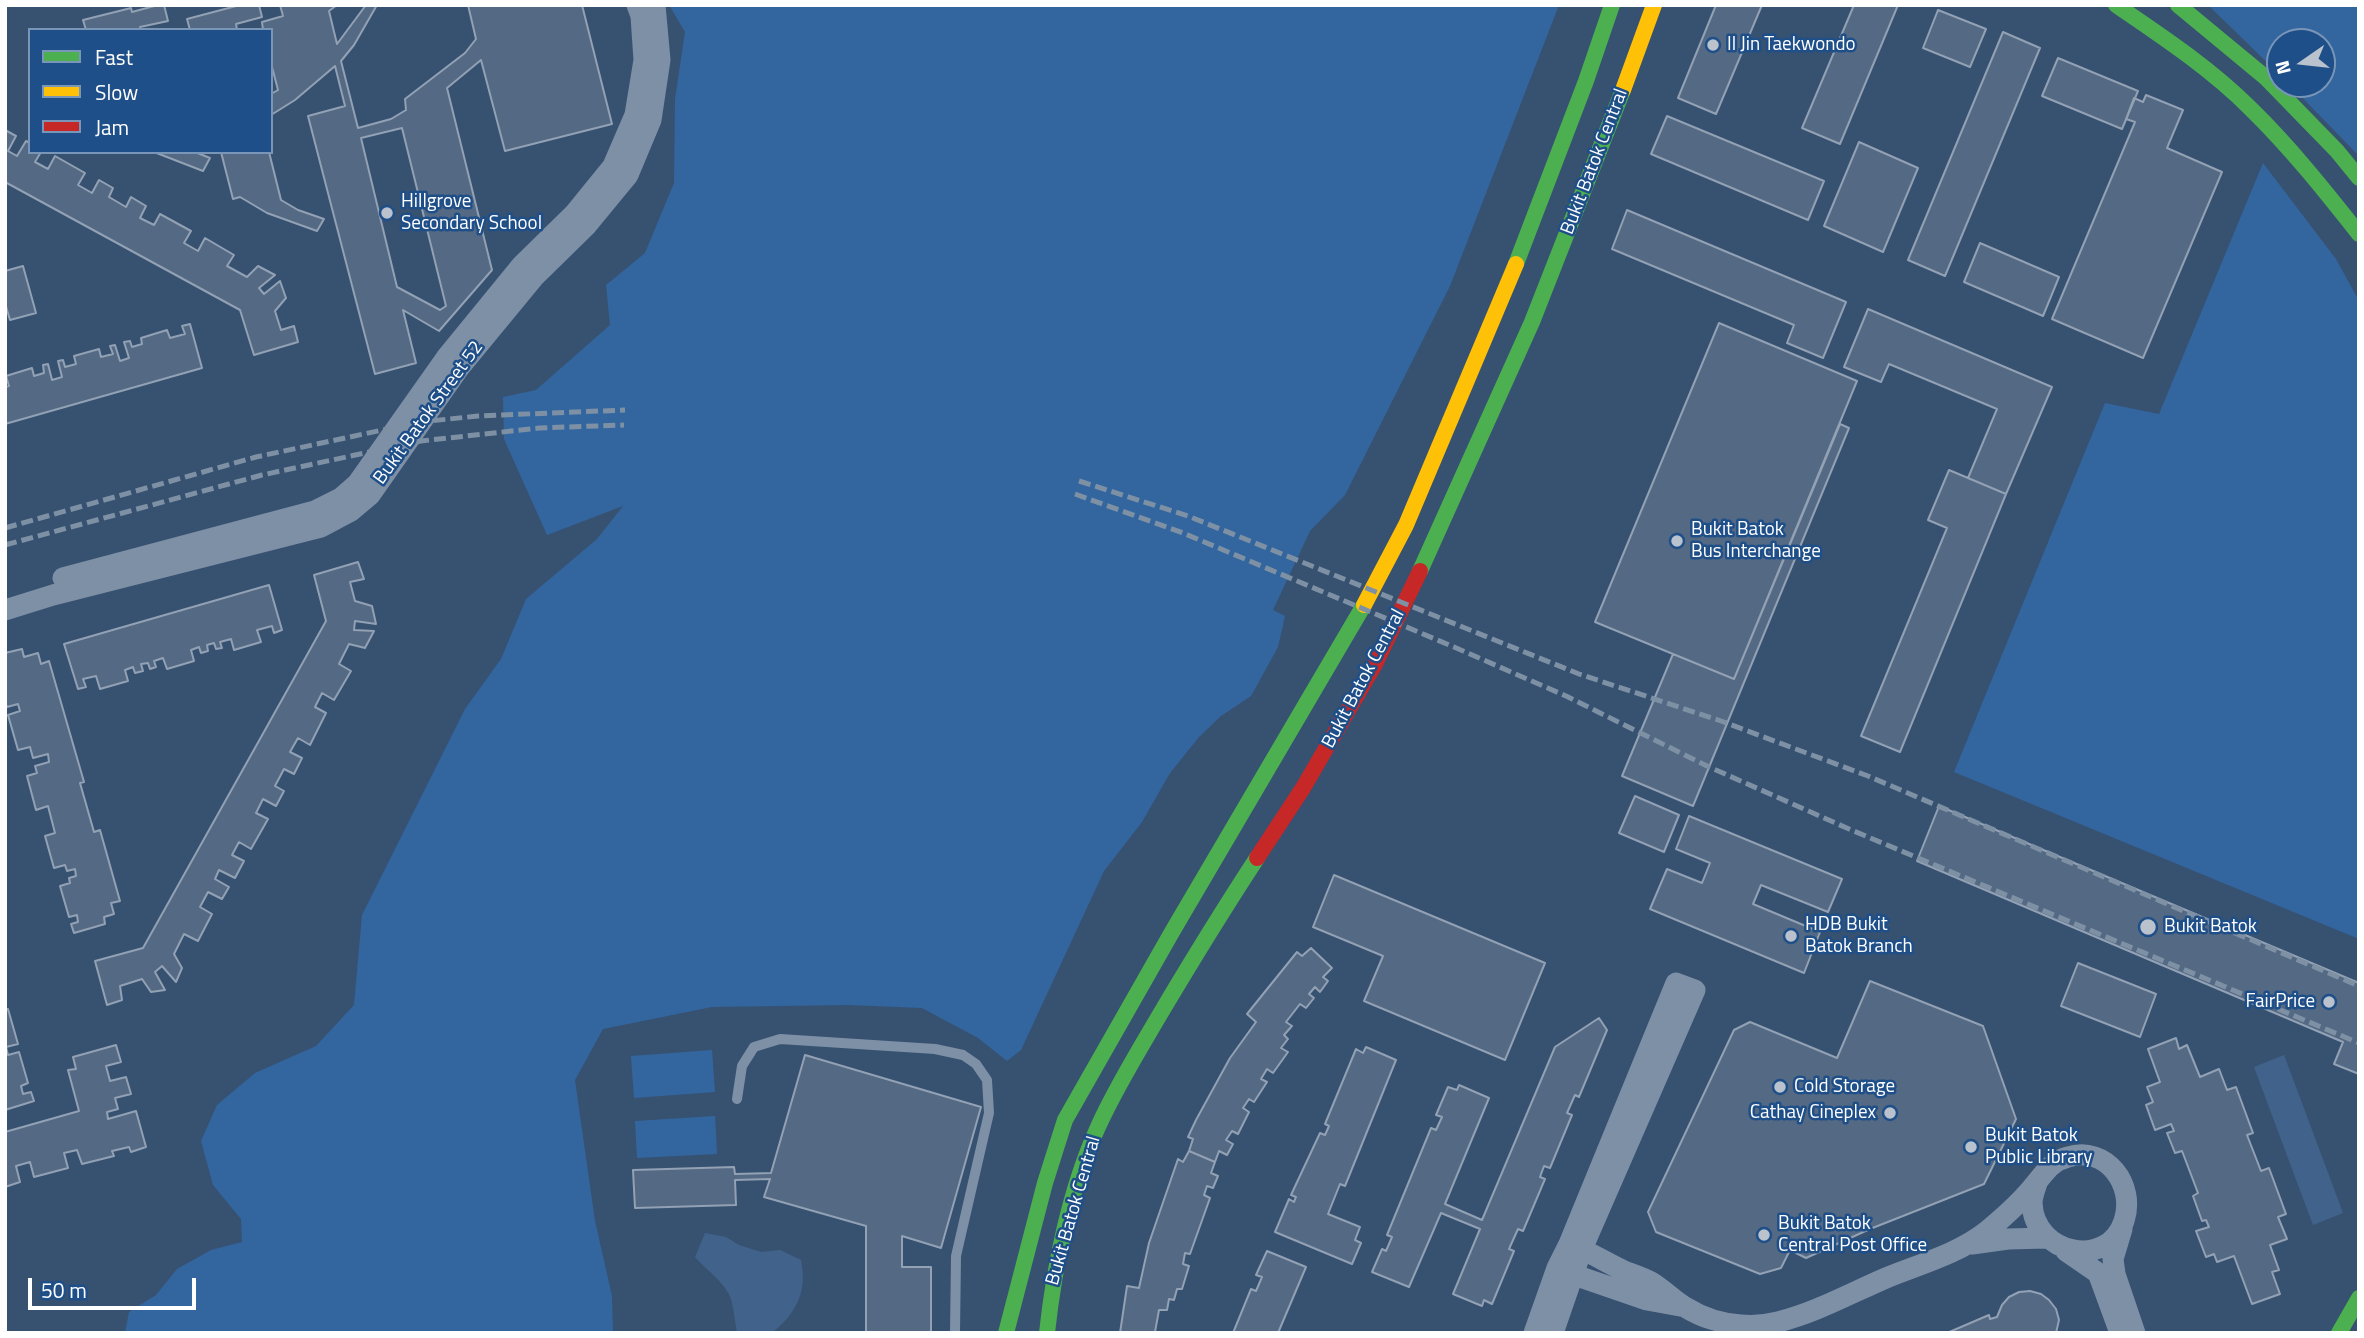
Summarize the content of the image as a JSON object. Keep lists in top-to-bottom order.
{
  "streets": {
    "main road": ["Bukit Batok Central"],
    "street": ["Bukit Batok Street 52"]
  },
  "places": [
    "Il Jin Taekwondo",
    "Hillgrove Secondary School",
    "Bukit Batok Bus Interchange",
    "Bukit Batok",
    "HDB Bukit Batok Branch",
    "FairPrice",
    "Cold Storage",
    "Cathay Cineplex",
    "Bukit Batok Public Library",
    "Bukit Batok Central Post Office"
  ],
  "legend": ["Fast", "Slow", "Jam"],
  "scale_bar": "50 m",
  "north": "left"
}
